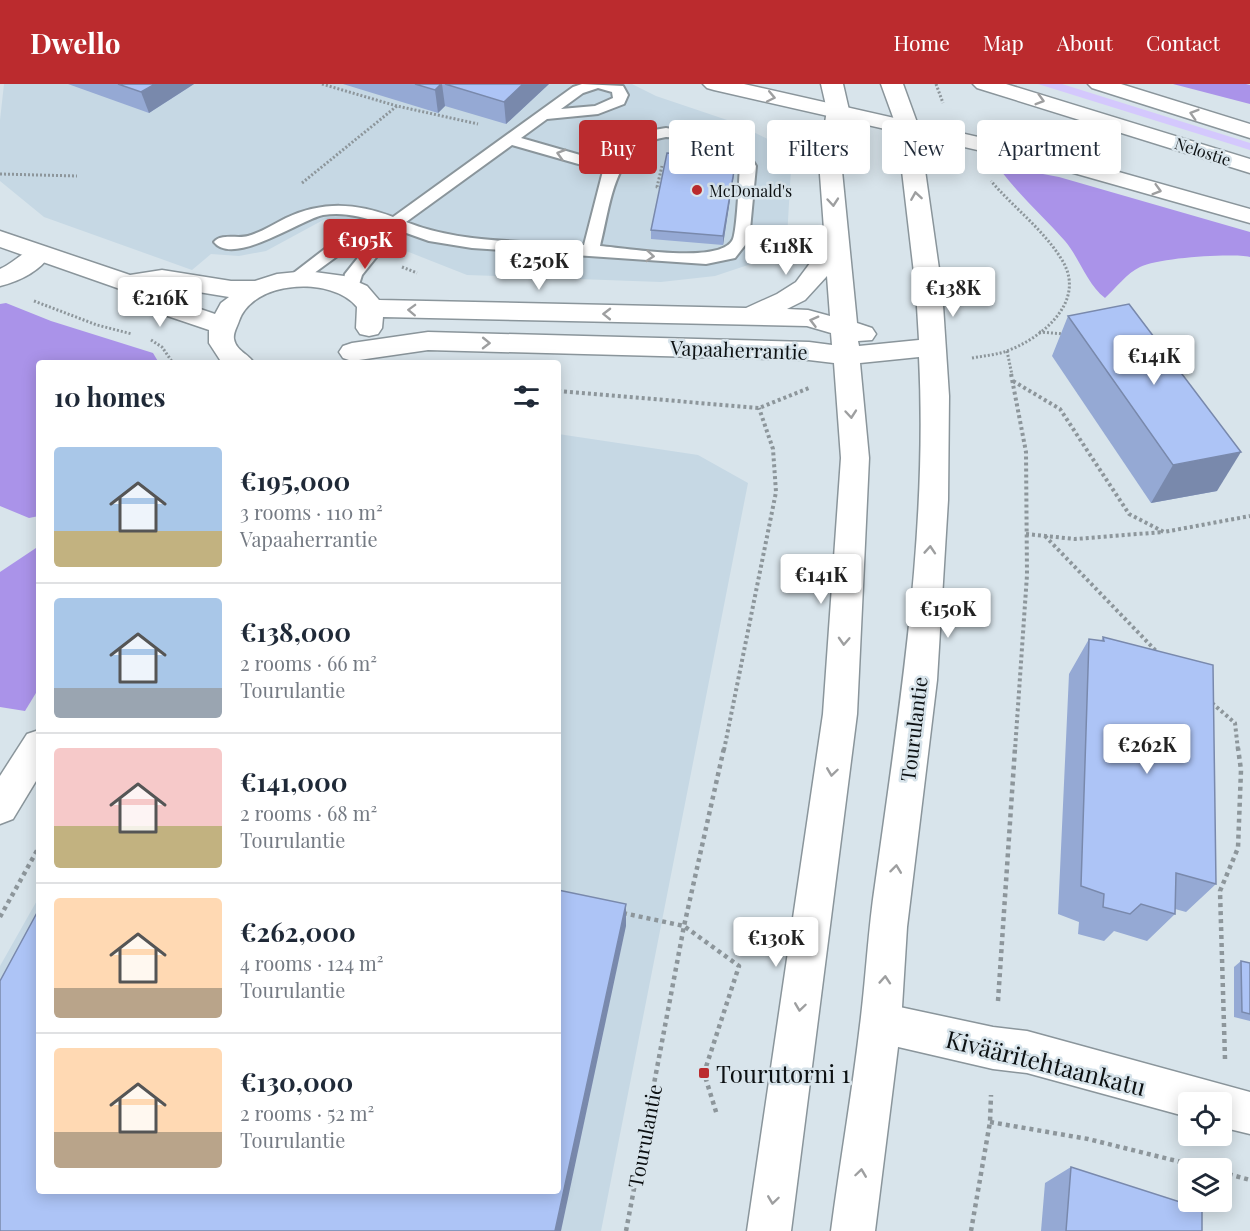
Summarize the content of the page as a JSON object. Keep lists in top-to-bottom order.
{
  "streets": {
    "main road": [
      "Nelostie",
      "Vapaaherrantie",
      "Tourulantie",
      "Kivääritehtaankatu"
    ]
  },
  "crossings": [
    ["Vapaaherrantie", "Tourulantie"],
    ["Tourulantie", "Kivääritehtaankatu"]
  ],
  "places": {
    "other": ["McDonald's"],
    "transit": ["Tourutorni 1"]
  },
  "page": {
    "header": "Dwello",
    "nav": [
      "Home",
      "Map",
      "About",
      "Contact"
    ],
    "chip": [
      "Buy",
      "Rent",
      "Filters",
      "New",
      "Apartment"
    ],
    "price": [
      "€195K",
      "€118K",
      "€250K",
      "€138K",
      "€216K",
      "€141K",
      "€141K",
      "€150K",
      "€262K",
      "€130K"
    ],
    "heading": "10 homes",
    "list": [
      {
        "name": "€195,000",
        "note": "3 rooms · 110 m² · Vapaaherrantie"
      },
      {
        "name": "€138,000",
        "note": "2 rooms · 66 m² · Tourulantie"
      },
      {
        "name": "€141,000",
        "note": "2 rooms · 68 m² · Tourulantie"
      },
      {
        "name": "€262,000",
        "note": "4 rooms · 124 m² · Tourulantie"
      },
      {
        "name": "€130,000",
        "note": "2 rooms · 52 m² · Tourulantie"
      }
    ]
  }
}
